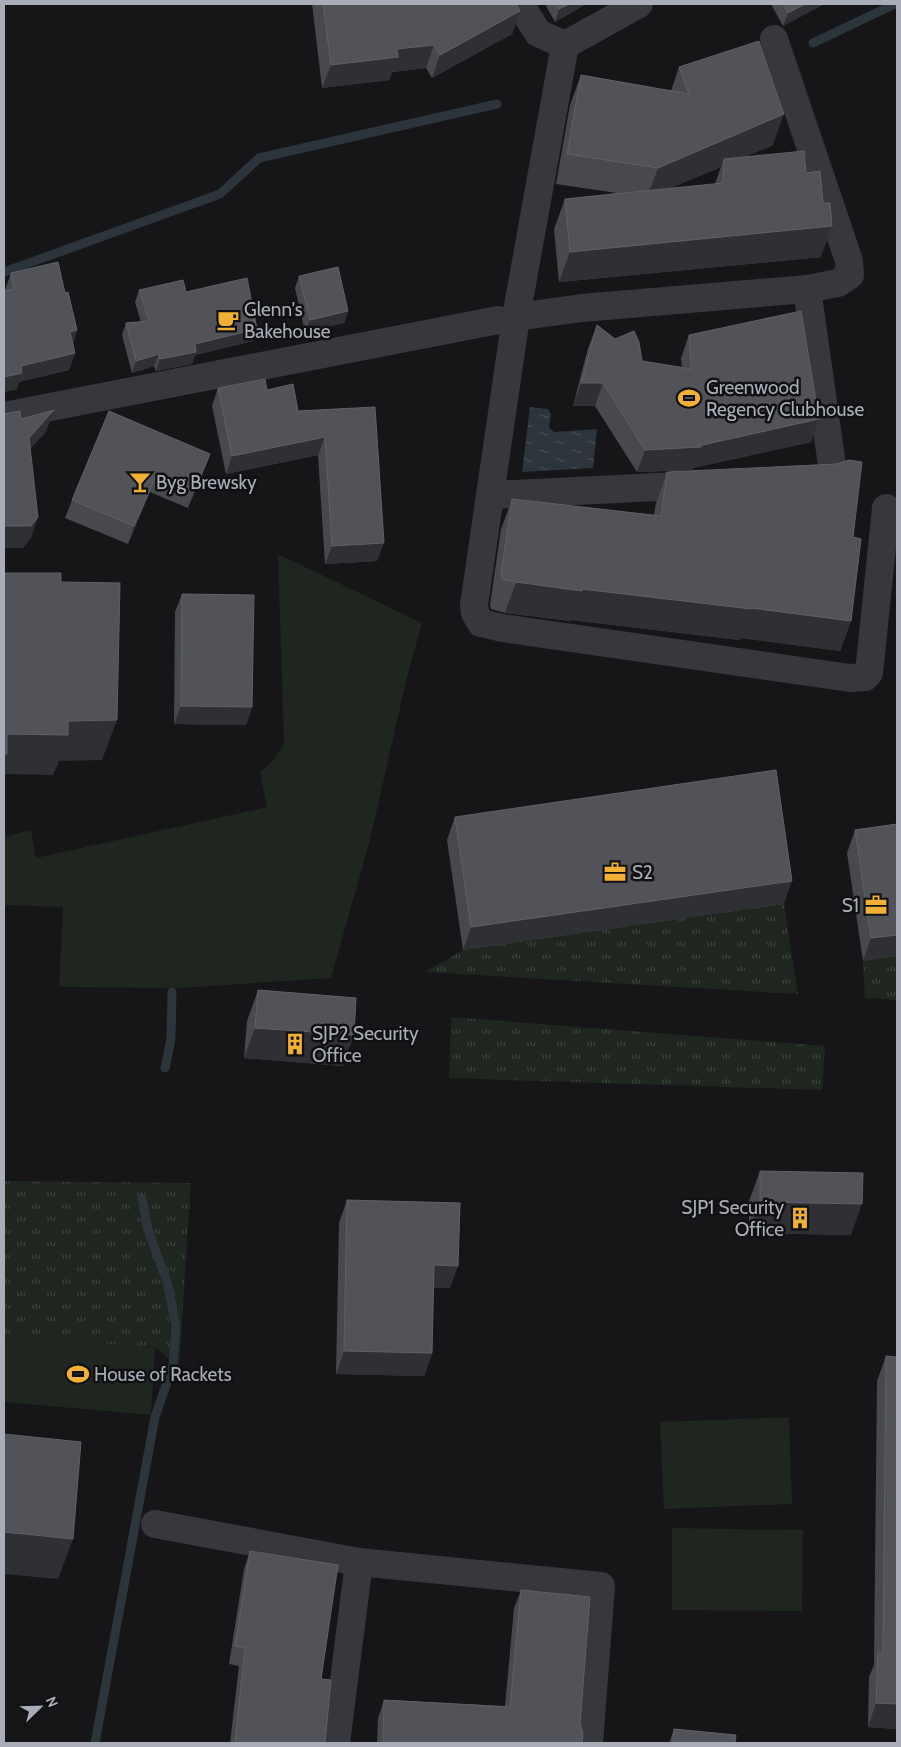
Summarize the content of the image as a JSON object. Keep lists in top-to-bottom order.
{
  "places": {
    "cafe": ["Glenn's Bakehouse"],
    "sports": ["Greenwood Regency Clubhouse", "House of Rackets"],
    "bar": ["Byg Brewsky"],
    "office": ["S2", "S1"],
    "building": ["SJP2 Security Office", "SJP1 Security Office"]
  },
  "north": "top right"
}
